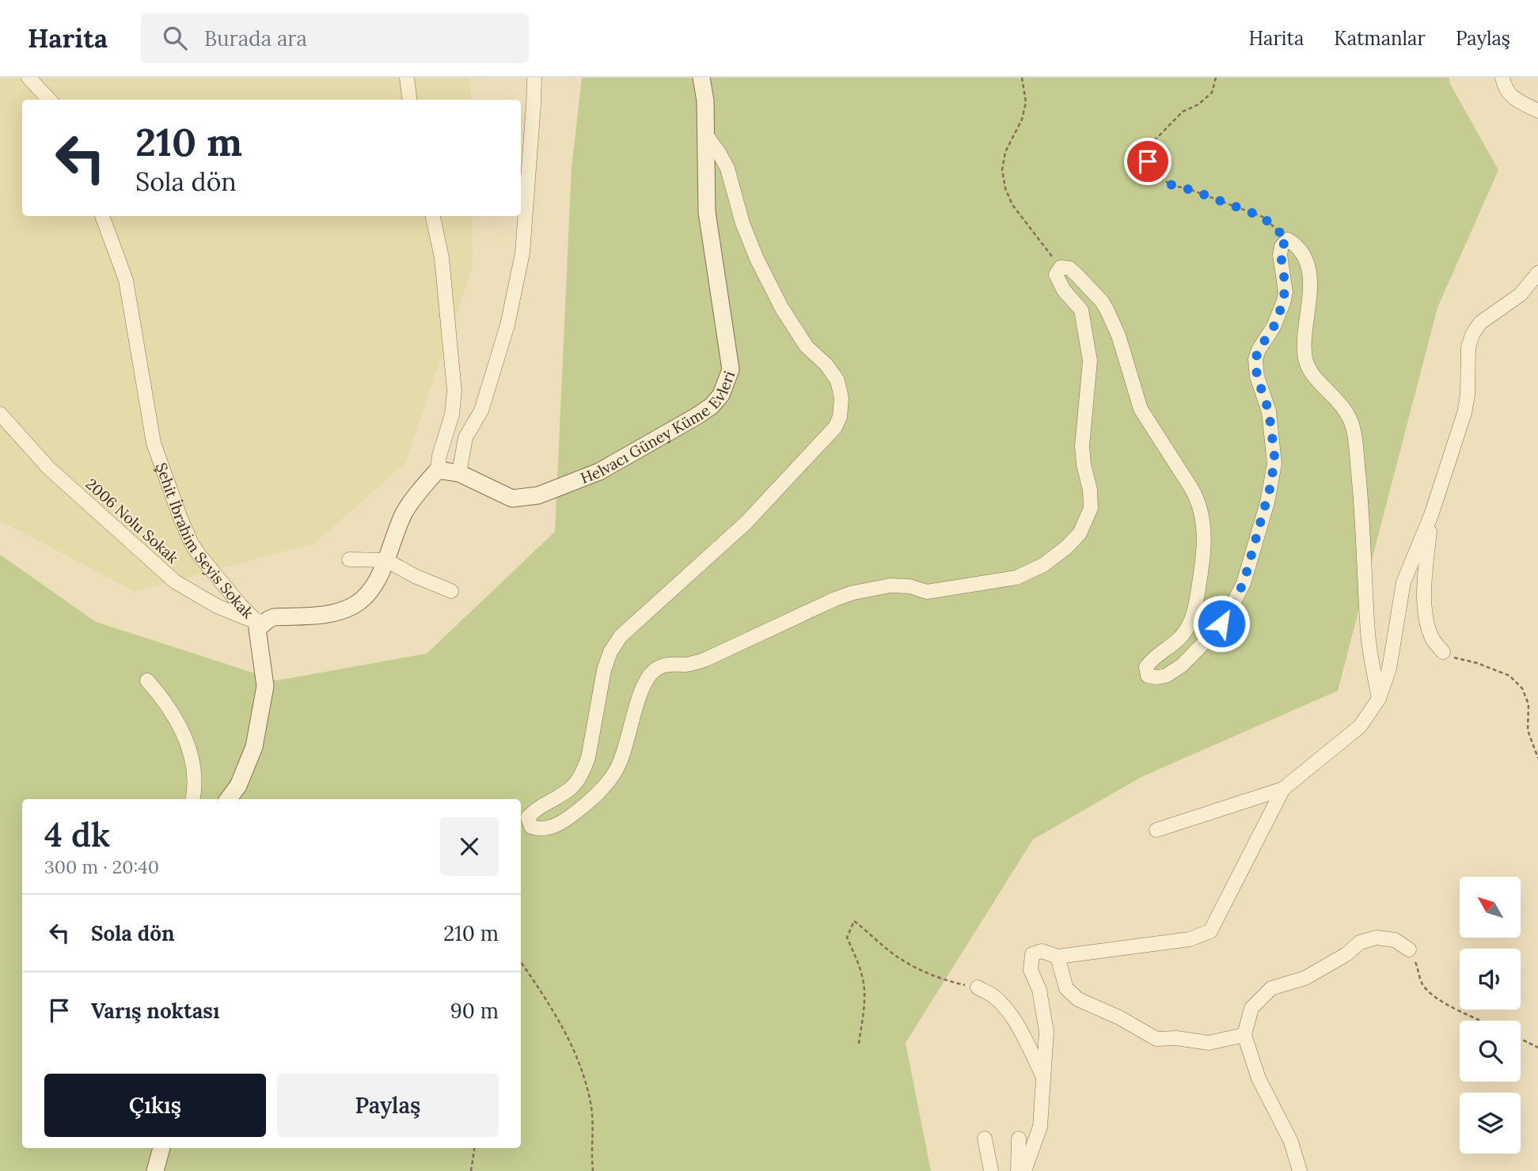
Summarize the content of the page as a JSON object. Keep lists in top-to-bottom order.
{
  "streets": {
    "street": ["Helvacı Güney Küme Evleri", "2006 Nolu Sokak", "Şehit İbrahim Seyis Sokak"]
  },
  "crossings": [
    ["2006 Nolu Sokak", "Şehit İbrahim Seyis Sokak"]
  ],
  "north": "top left",
  "page": {
    "header": "Harita",
    "search": "Burada ara",
    "nav": ["Harita", "Katmanlar", "Paylaş"],
    "turn": ["210 m", "Sola dön"],
    "heading": ["4 dk", "300 m · 20:40"],
    "list": [
      {
        "name": "Sola dön",
        "value": "210 m"
      },
      {
        "name": "Varış noktası",
        "value": "90 m"
      }
    ],
    "buttons": ["Çıkış", "Paylaş"]
  }
}
